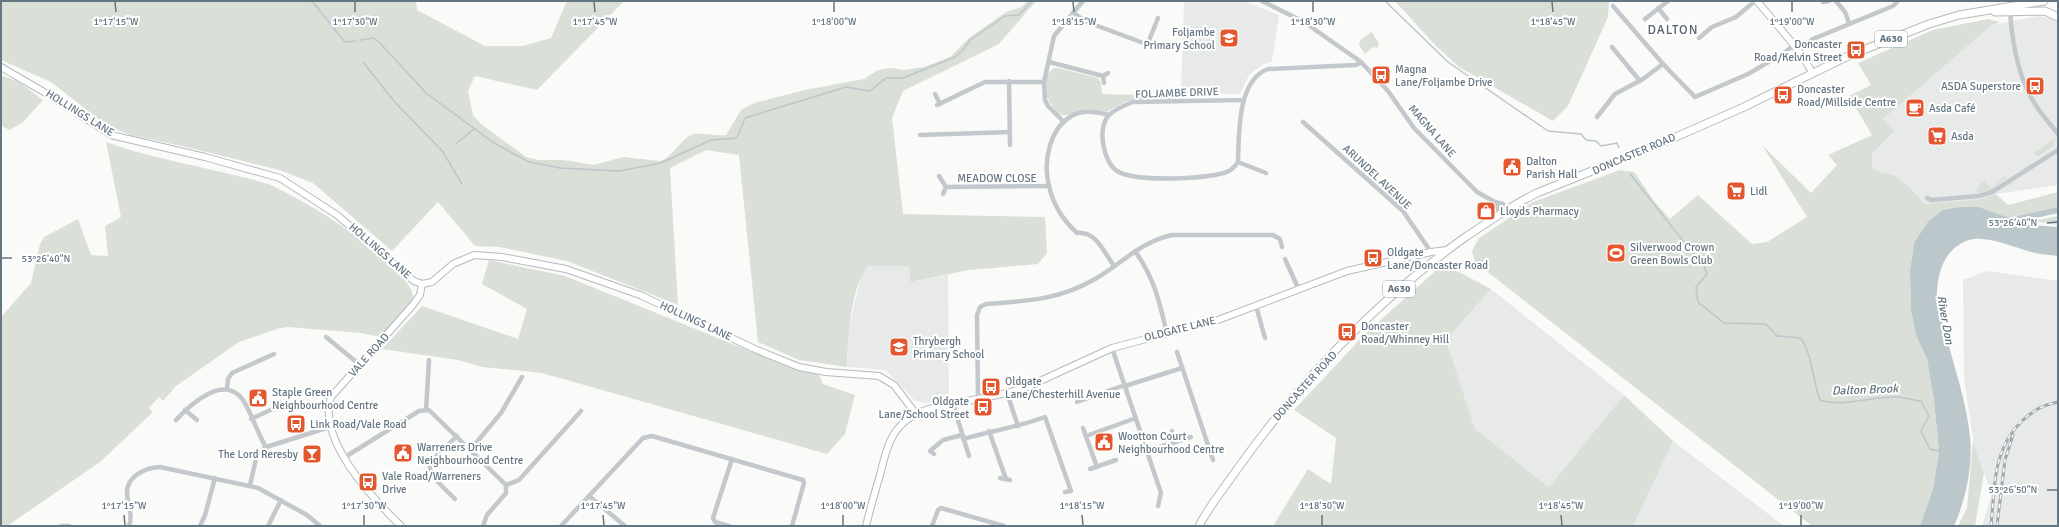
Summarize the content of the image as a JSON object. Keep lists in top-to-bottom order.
{
  "streets": {
    "main road": ["A630", "DONCASTER ROAD"],
    "street": [
      "FOLJAMBE DRIVE",
      "HOLLINGS LANE",
      "MAGNA LANE",
      "ARUNDEL AVENUE",
      "MEADOW CLOSE",
      "OLDGATE LANE",
      "VALE ROAD"
    ]
  },
  "crossings": [
    ["HOLLINGS LANE", "OLDGATE LANE"],
    ["HOLLINGS LANE", "VALE ROAD"],
    ["MAGNA LANE", "DONCASTER ROAD"],
    ["DONCASTER ROAD", "OLDGATE LANE"],
    ["ARUNDEL AVENUE", "OLDGATE LANE"]
  ],
  "districts": ["DALTON"],
  "water": ["River Don", "Dalton Brook"],
  "places": {
    "school or university": ["Foljambe Primary School", "Thrybergh Primary School"],
    "bus stop": [
      "Doncaster Road/Kelvin Street",
      "Magna Lane/Foljambe Drive",
      "ASDA Superstore",
      "Doncaster Road/Millside Centre",
      "Oldgate Lane/Doncaster Road",
      "Doncaster Road/Whinney Hill",
      "Oldgate Lane/Chesterhill Avenue",
      "Oldgate Lane/School Street",
      "Link Road/Vale Road",
      "Vale Road/Warreners Drive"
    ],
    "cafe": ["Asda Café"],
    "supermarket": ["Asda", "Lidl"],
    "public building": [
      "Dalton Parish Hall",
      "Staple Green Neighbourhood Centre",
      "Wootton Court Neighbourhood Centre",
      "Warreners Drive Neighbourhood Centre"
    ],
    "shop": ["Lloyds Pharmacy"],
    "sports": ["Silverwood Crown Green Bowls Club"],
    "bar": ["The Lord Reresby"]
  },
  "coordinates": [
    "1°17'15\"W",
    "1°17'30\"W",
    "1°17'45\"W",
    "1°18'00\"W",
    "1°18'15\"W",
    "1°18'30\"W",
    "1°18'45\"W",
    "1°19'00\"W",
    "53°26'40\"N",
    "53°26'50\"N"
  ]
}
